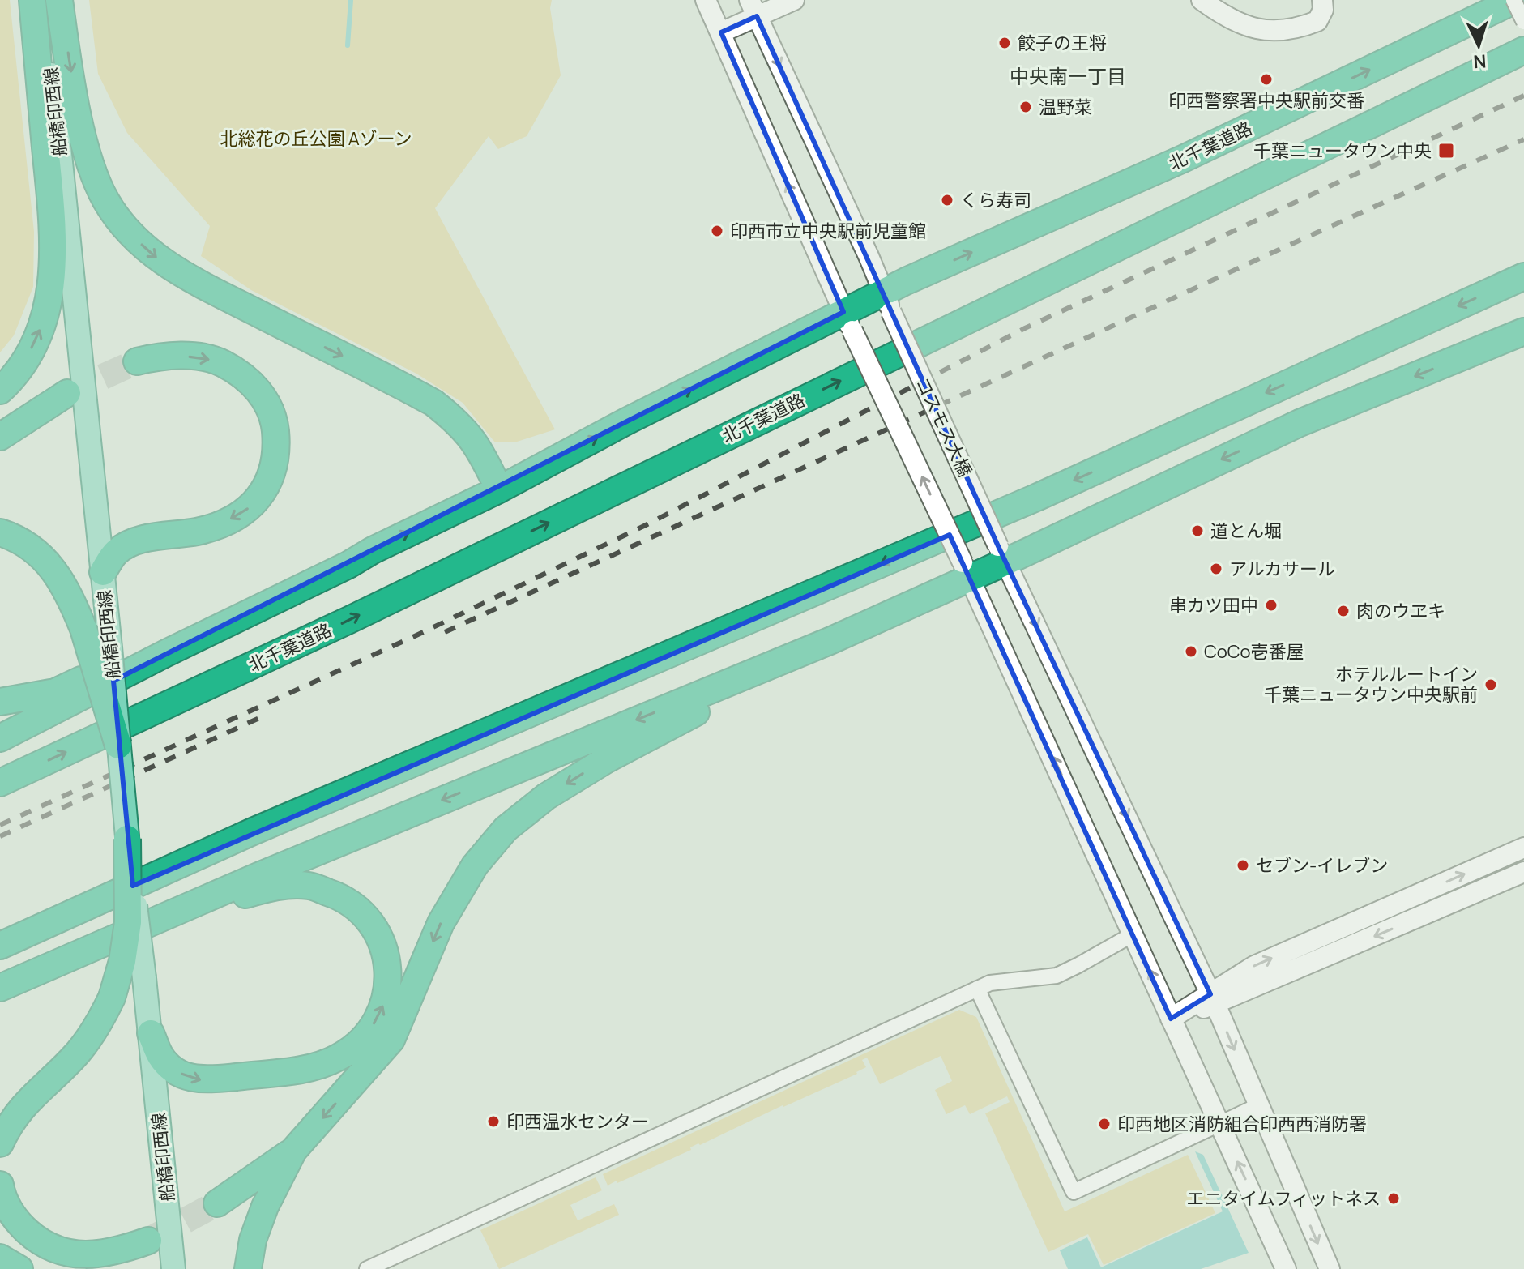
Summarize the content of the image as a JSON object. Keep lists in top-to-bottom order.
{
  "streets": {
    "highway": ["北千葉道路"],
    "main road": ["船橋印西線"],
    "street": ["コスモス大橋"]
  },
  "crossings": [
    ["北千葉道路", "コスモス大橋"]
  ],
  "districts": ["中央南一丁目"],
  "parks": ["北総花の丘公園 Aゾーン"],
  "places": {
    "other": [
      "餃子の王将",
      "印西警察署中央駅前交番",
      "温野菜",
      "くら寿司",
      "印西市立中央駅前児童館",
      "道とん堀",
      "アルカサール",
      "串カツ田中",
      "肉のウヱキ",
      "CoCo壱番屋",
      "ホテルルートイン 千葉ニュータウン中央駅前",
      "セブン-イレブン",
      "印西温水センター",
      "印西地区消防組合印西西消防署",
      "エニタイムフィットネス"
    ],
    "transit": ["千葉ニュータウン中央"]
  },
  "north": "bottom"
}
